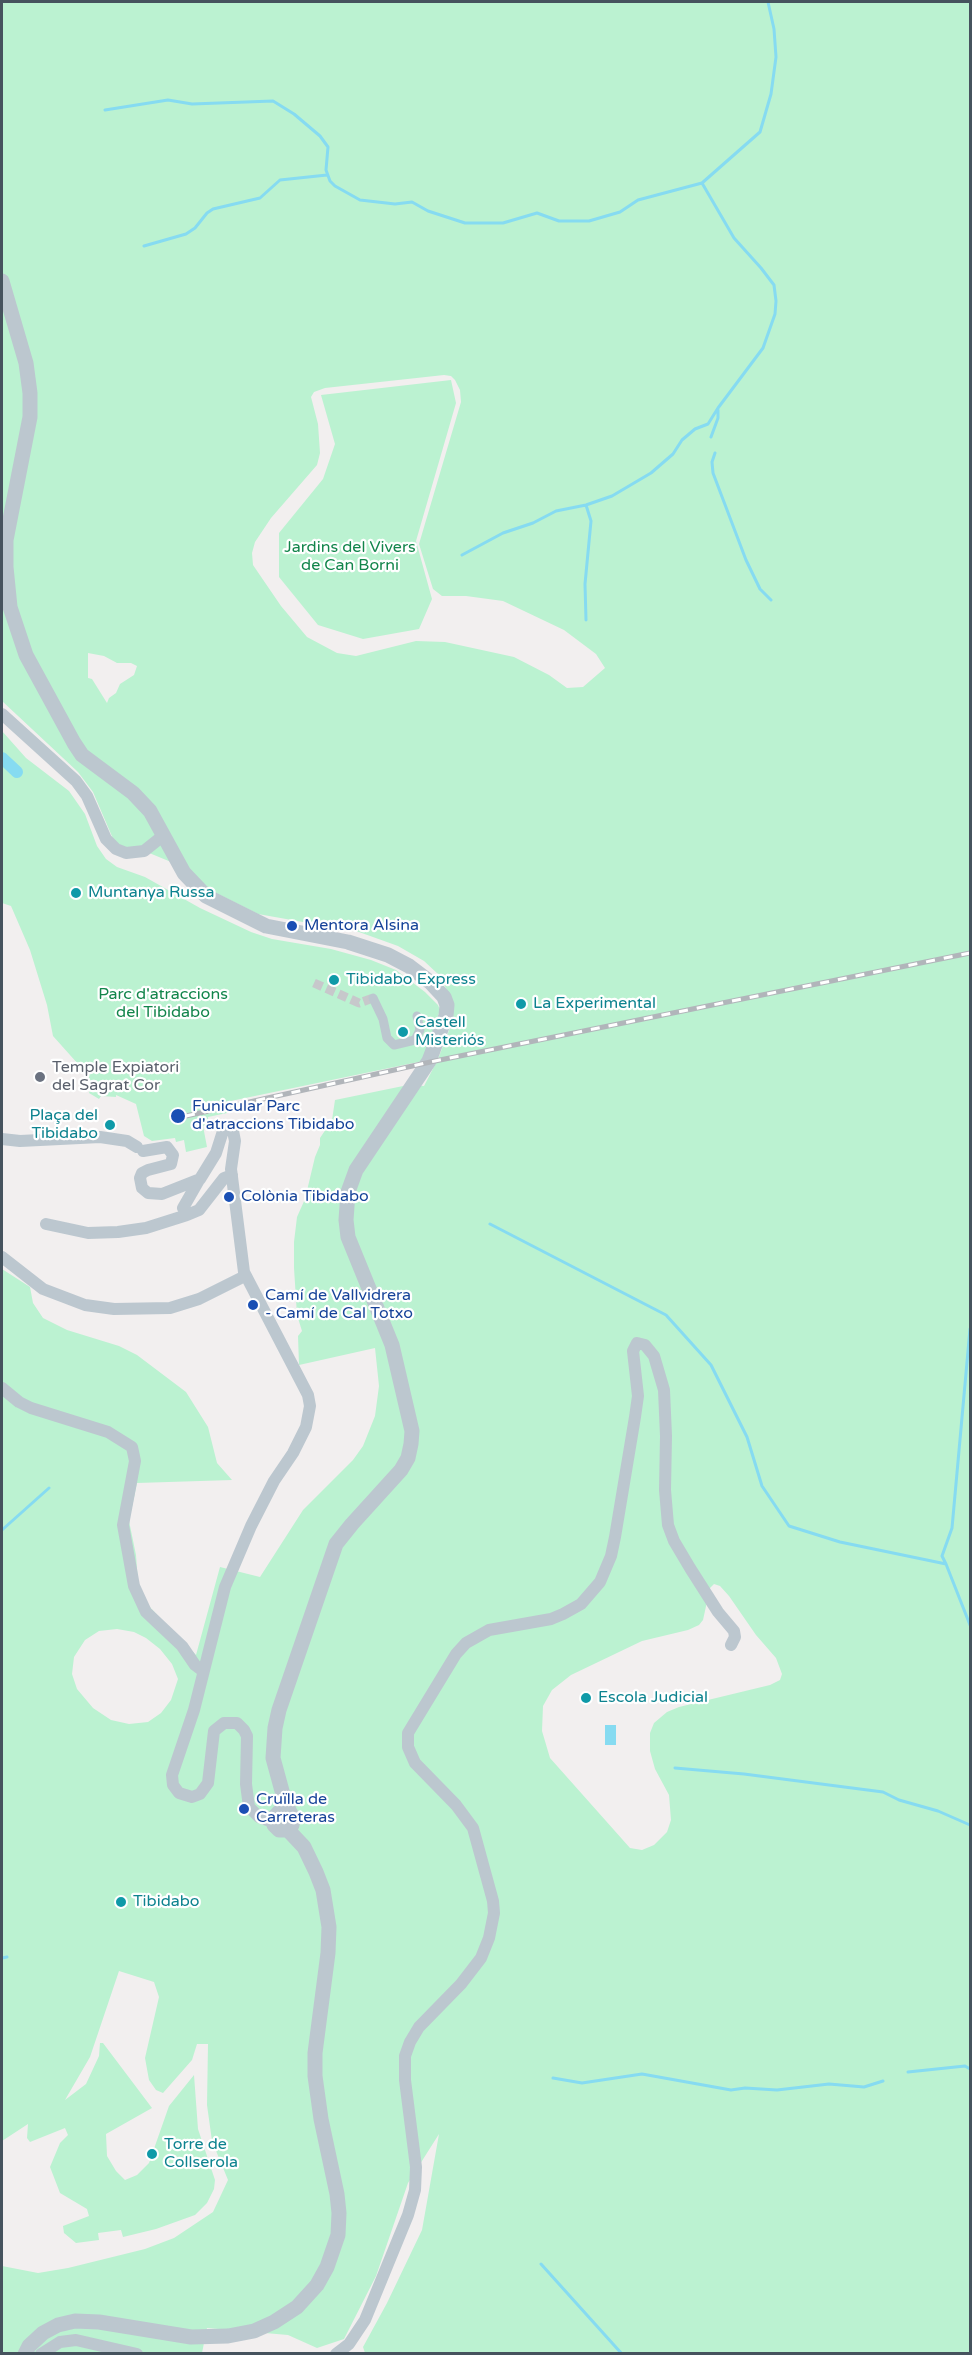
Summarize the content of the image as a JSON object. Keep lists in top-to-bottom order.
{
  "parks": ["Jardins del Vivers de Can Borni", "Parc d'atraccions del Tibidabo"],
  "places": [
    "Muntanya Russa",
    "Mentora Alsina",
    "Tibidabo Express",
    "La Experimental",
    "Castell Misteriós",
    "Temple Expiatori del Sagrat Cor",
    "Funicular Parc d'atraccions Tibidabo",
    "Plaça del Tibidabo",
    "Colònia Tibidabo",
    "Camí de Vallvidrera - Camí de Cal Totxo",
    "Escola Judicial",
    "Cruïlla de Carreteras",
    "Tibidabo",
    "Torre de Collserola"
  ]
}
